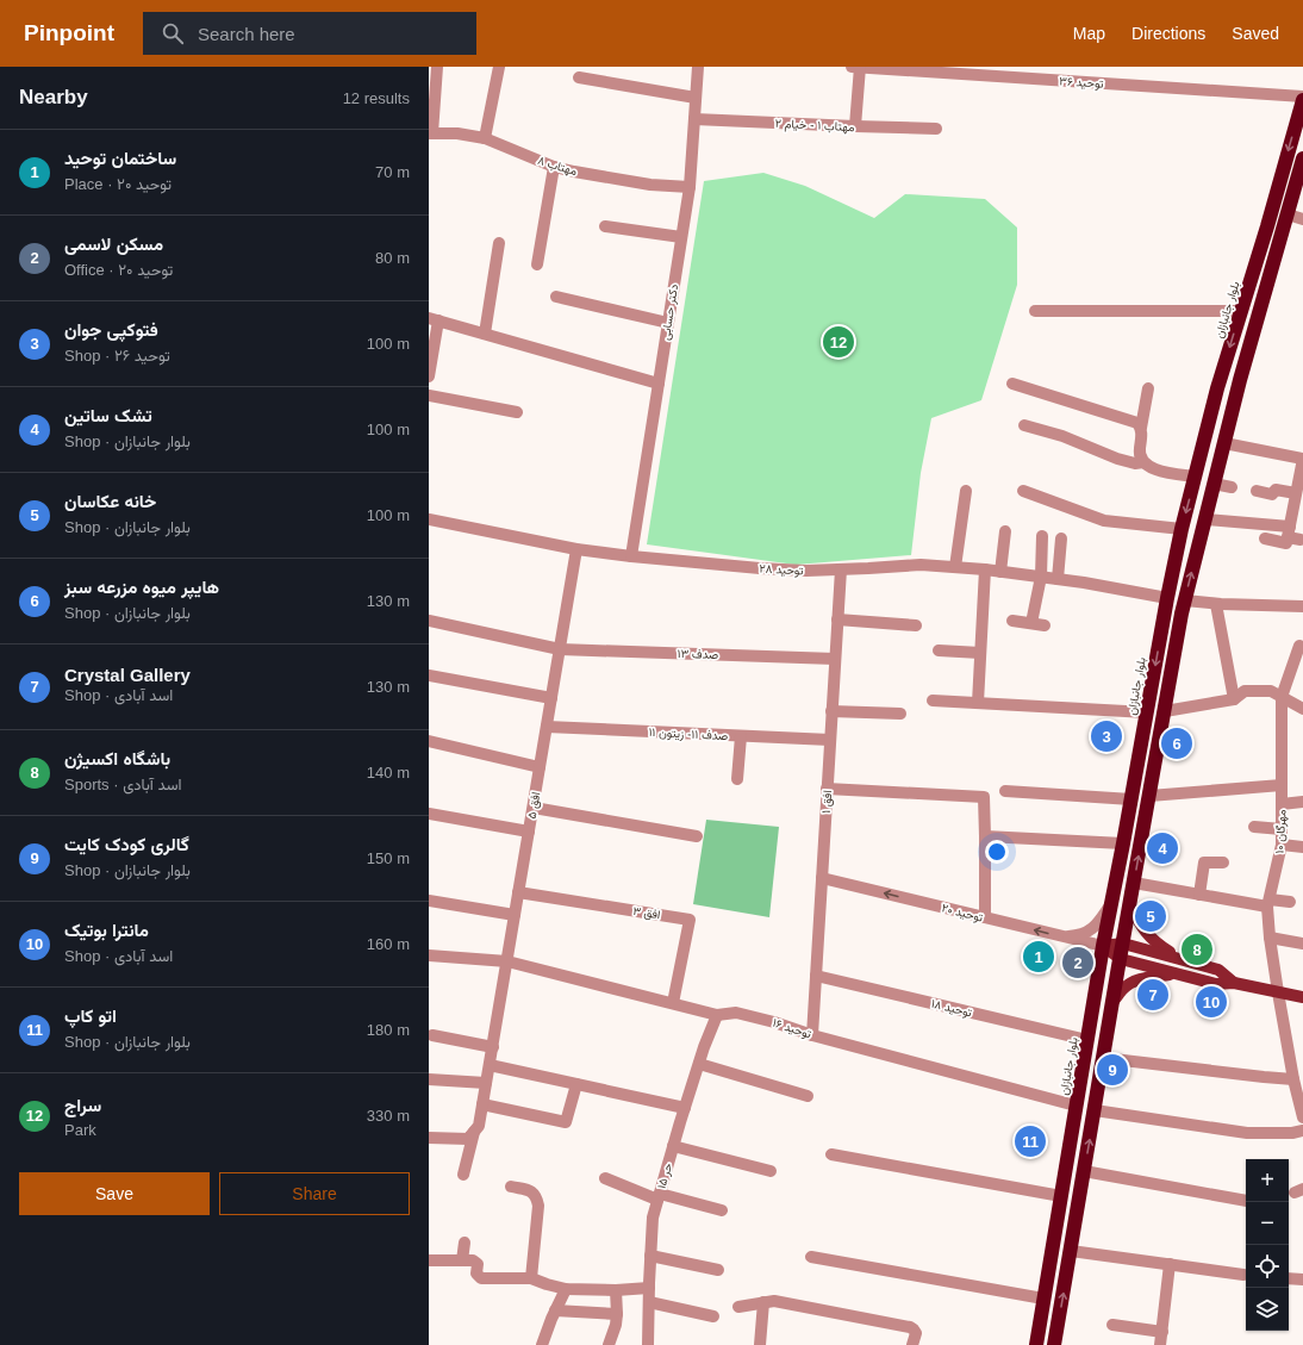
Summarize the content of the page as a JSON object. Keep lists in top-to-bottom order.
{
  "streets": {
    "highway": ["بلوار جانبازان"],
    "street": [
      "توحید ۳۶",
      "مهتاب ۱ - خیام ۲",
      "مهتاب ۸",
      "دکتر حسابی",
      "توحید ۲۸",
      "صدف ۱۳",
      "صدف ۱۱- زیتون ۱۱",
      "افق ۱",
      "افق ۵",
      "مهرگان ۱۰",
      "افق ۳",
      "توحید ۲۰",
      "توحید ۱۸",
      "توحید ۱۶",
      "حر ۱۵"
    ]
  },
  "crossings": [
    ["توحید ۳۶", "بلوار جانبازان"],
    ["مهتاب ۱ - خیام ۲", "دکتر حسابی"],
    ["مهتاب ۸", "دکتر حسابی"],
    ["بلوار جانبازان", "توحید ۲۸"],
    ["بلوار جانبازان", "توحید ۲۰"],
    ["بلوار جانبازان", "توحید ۱۸"],
    ["بلوار جانبازان", "توحید ۱۶"],
    ["دکتر حسابی", "توحید ۲۸"],
    ["توحید ۲۸", "افق ۱"],
    ["صدف ۱۳", "افق ۱"],
    ["صدف ۱۳", "افق ۵"],
    ["صدف ۱۱- زیتون ۱۱", "افق ۱"],
    ["صدف ۱۱- زیتون ۱۱", "افق ۵"],
    ["افق ۱", "توحید ۲۰"],
    ["افق ۱", "توحید ۱۸"],
    ["افق ۱", "توحید ۱۶"],
    ["افق ۵", "افق ۳"],
    ["افق ۵", "توحید ۱۶"],
    ["افق ۳", "توحید ۱۶"],
    ["توحید ۱۶", "حر ۱۵"]
  ],
  "page": {
    "header": "Pinpoint",
    "search": "Search here",
    "nav": ["Map", "Directions", "Saved"],
    "heading": ["Nearby", "12 results"],
    "list": [
      {
        "mark": "1",
        "name": "ساختمان توحید",
        "note": "Place · توحید ۲۰",
        "value": "70 m"
      },
      {
        "mark": "2",
        "name": "مسکن لاسمی",
        "note": "Office · توحید ۲۰",
        "value": "80 m"
      },
      {
        "mark": "3",
        "name": "فتوکپی جوان",
        "note": "Shop · توحید ۲۶",
        "value": "100 m"
      },
      {
        "mark": "4",
        "name": "تشک ساتین",
        "note": "Shop · بلوار جانبازان",
        "value": "100 m"
      },
      {
        "mark": "5",
        "name": "خانه عکاسان",
        "note": "Shop · بلوار جانبازان",
        "value": "100 m"
      },
      {
        "mark": "6",
        "name": "هایپر میوه مزرعه سبز",
        "note": "Shop · بلوار جانبازان",
        "value": "130 m"
      },
      {
        "mark": "7",
        "name": "Crystal Gallery",
        "note": "Shop · اسد آبادی",
        "value": "130 m"
      },
      {
        "mark": "8",
        "name": "باشگاه اکسیژن",
        "note": "Sports · اسد آبادی",
        "value": "140 m"
      },
      {
        "mark": "9",
        "name": "گالری کودک کایت",
        "note": "Shop · بلوار جانبازان",
        "value": "150 m"
      },
      {
        "mark": "10",
        "name": "مانترا بوتیک",
        "note": "Shop · اسد آبادی",
        "value": "160 m"
      },
      {
        "mark": "11",
        "name": "اتو کاپ",
        "note": "Shop · بلوار جانبازان",
        "value": "180 m"
      },
      {
        "mark": "12",
        "name": "سراج",
        "note": "Park",
        "value": "330 m"
      }
    ],
    "pins": [
      "12",
      "3",
      "6",
      "4",
      "5",
      "8",
      "1",
      "2",
      "7",
      "10",
      "9",
      "11"
    ],
    "buttons": ["Save", "Share"],
    "map_buttons": ["+", "−"]
  }
}
